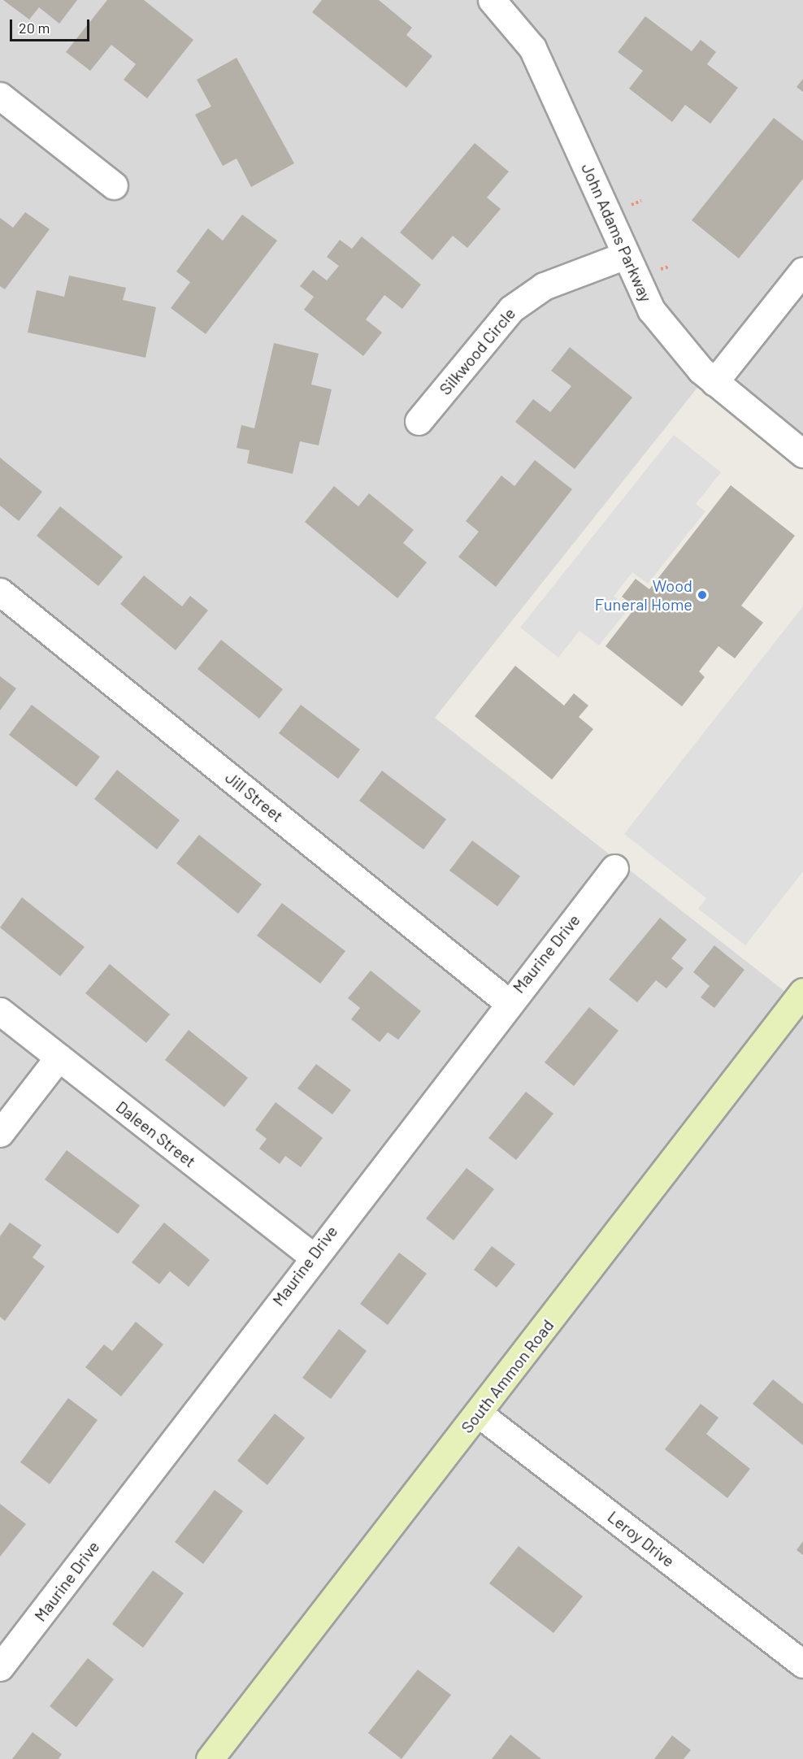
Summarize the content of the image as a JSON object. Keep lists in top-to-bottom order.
{
  "streets": {
    "main road": ["South Ammon Road"],
    "street": [
      "John Adams Parkway",
      "Silkwood Circle",
      "Jill Street",
      "Maurine Drive",
      "Daleen Street",
      "Leroy Drive"
    ]
  },
  "crossings": [
    ["John Adams Parkway", "Silkwood Circle"],
    ["Jill Street", "Maurine Drive"],
    ["Maurine Drive", "Daleen Street"],
    ["South Ammon Road", "Leroy Drive"]
  ],
  "places": ["Wood Funeral Home"],
  "scale_bar": "20 m"
}
